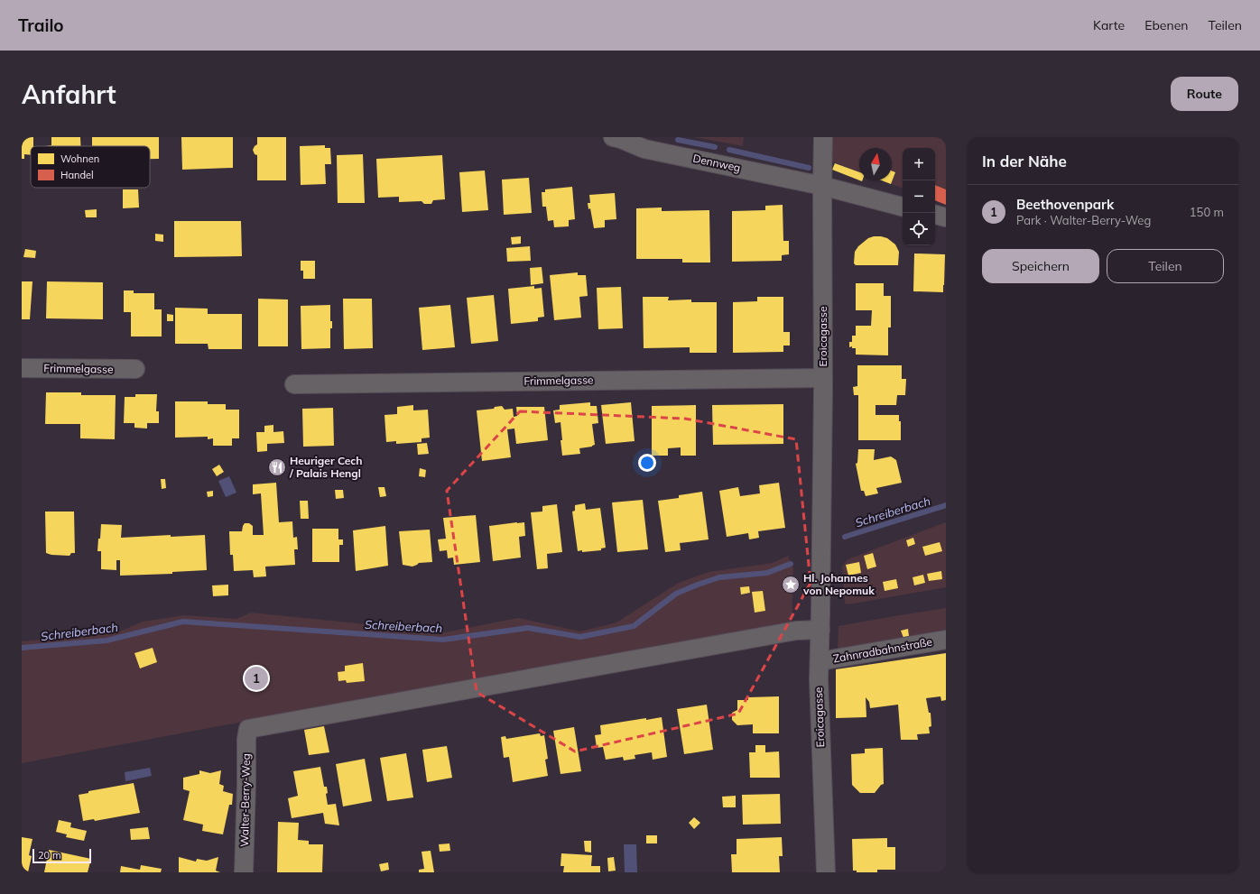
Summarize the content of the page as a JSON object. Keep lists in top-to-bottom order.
{
  "streets": {
    "street": [
      "Dennweg",
      "Eroicagasse",
      "Frimmelgasse",
      "Zahnradbahnstraße",
      "Walter-Berry-Weg"
    ]
  },
  "crossings": [
    ["Dennweg", "Eroicagasse"],
    ["Eroicagasse", "Frimmelgasse"],
    ["Eroicagasse", "Zahnradbahnstraße"],
    ["Eroicagasse", "Walter-Berry-Weg"]
  ],
  "water": ["Schreiberbach"],
  "places": {
    "restaurant": ["Heuriger Cech / Palais Hengl"],
    "place": ["Hl. Johannes von Nepomuk"]
  },
  "legend": ["Wohnen", "Handel"],
  "scale_bar": "20 m",
  "north": "top",
  "page": {
    "header": "Trailo",
    "nav": ["Karte", "Ebenen", "Teilen"],
    "buttons": [
      "Route",
      ["Speichern", "Teilen"]
    ],
    "title": "Anfahrt",
    "heading": "In der Nähe",
    "map_buttons": ["+", "−"],
    "list": [
      {
        "mark": "1",
        "name": "Beethovenpark",
        "note": "Park · Walter-Berry-Weg",
        "value": "150 m"
      }
    ],
    "pins": "1",
    "scale": "20 m"
  }
}
